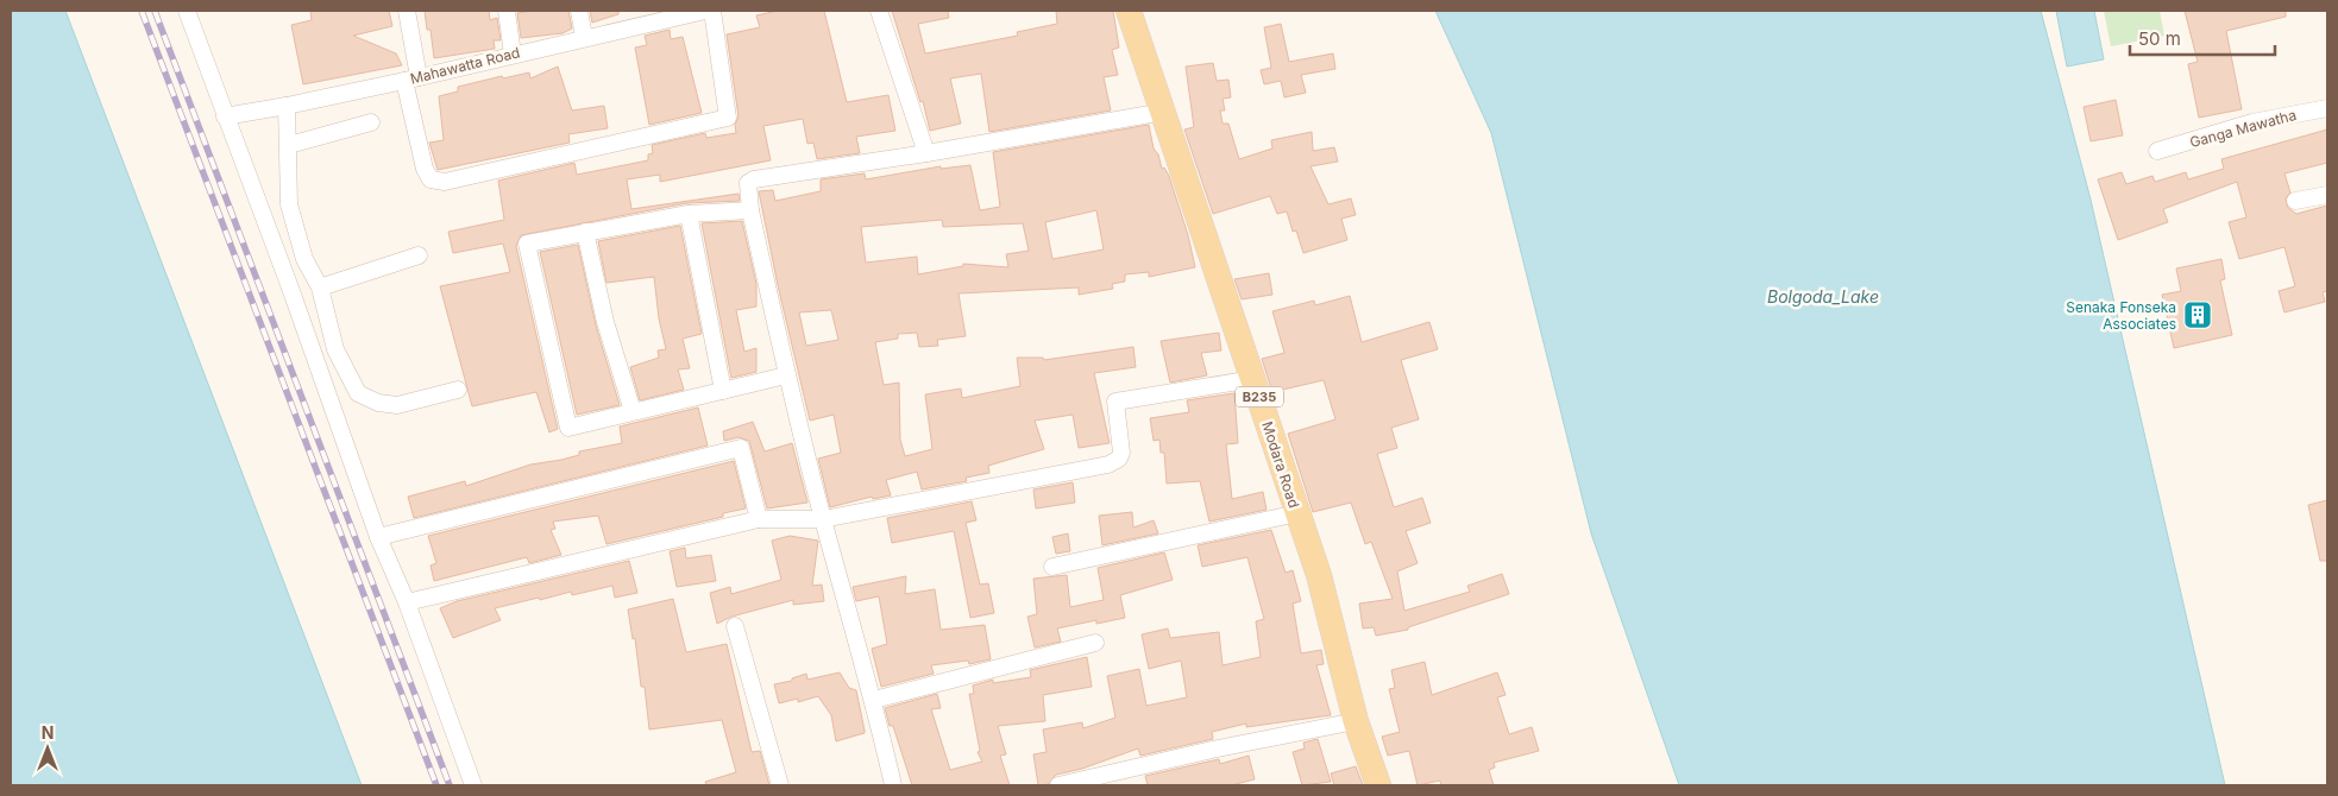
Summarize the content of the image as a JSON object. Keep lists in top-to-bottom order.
{
  "streets": {
    "main road": ["B235", "Modara Road"],
    "street": ["Mahawatta Road", "Ganga Mawatha"]
  },
  "water": ["Bolgoda_Lake"],
  "places": {
    "building": ["Senaka Fonseka Associates"]
  },
  "scale_bar": "50 m",
  "north": "top"
}
